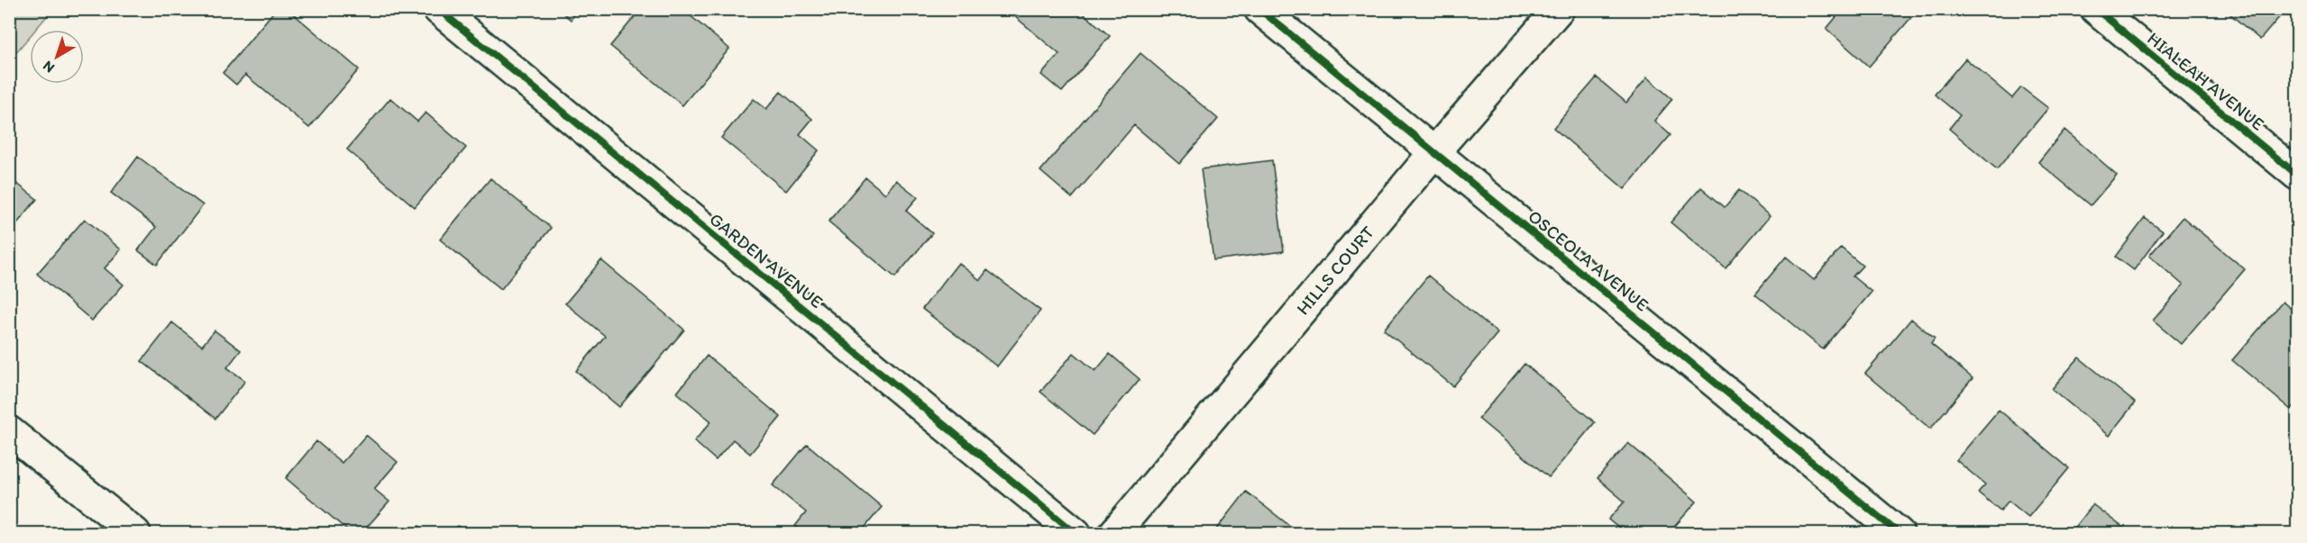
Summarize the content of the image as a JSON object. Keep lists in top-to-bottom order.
{
  "streets": {
    "street": [
      "HIALEAH AVENUE",
      "GARDEN AVENUE",
      "OSCEOLA AVENUE",
      "HILLS COURT"
    ]
  },
  "crossings": [
    ["OSCEOLA AVENUE", "HILLS COURT"]
  ],
  "north": "bottom left"
}
